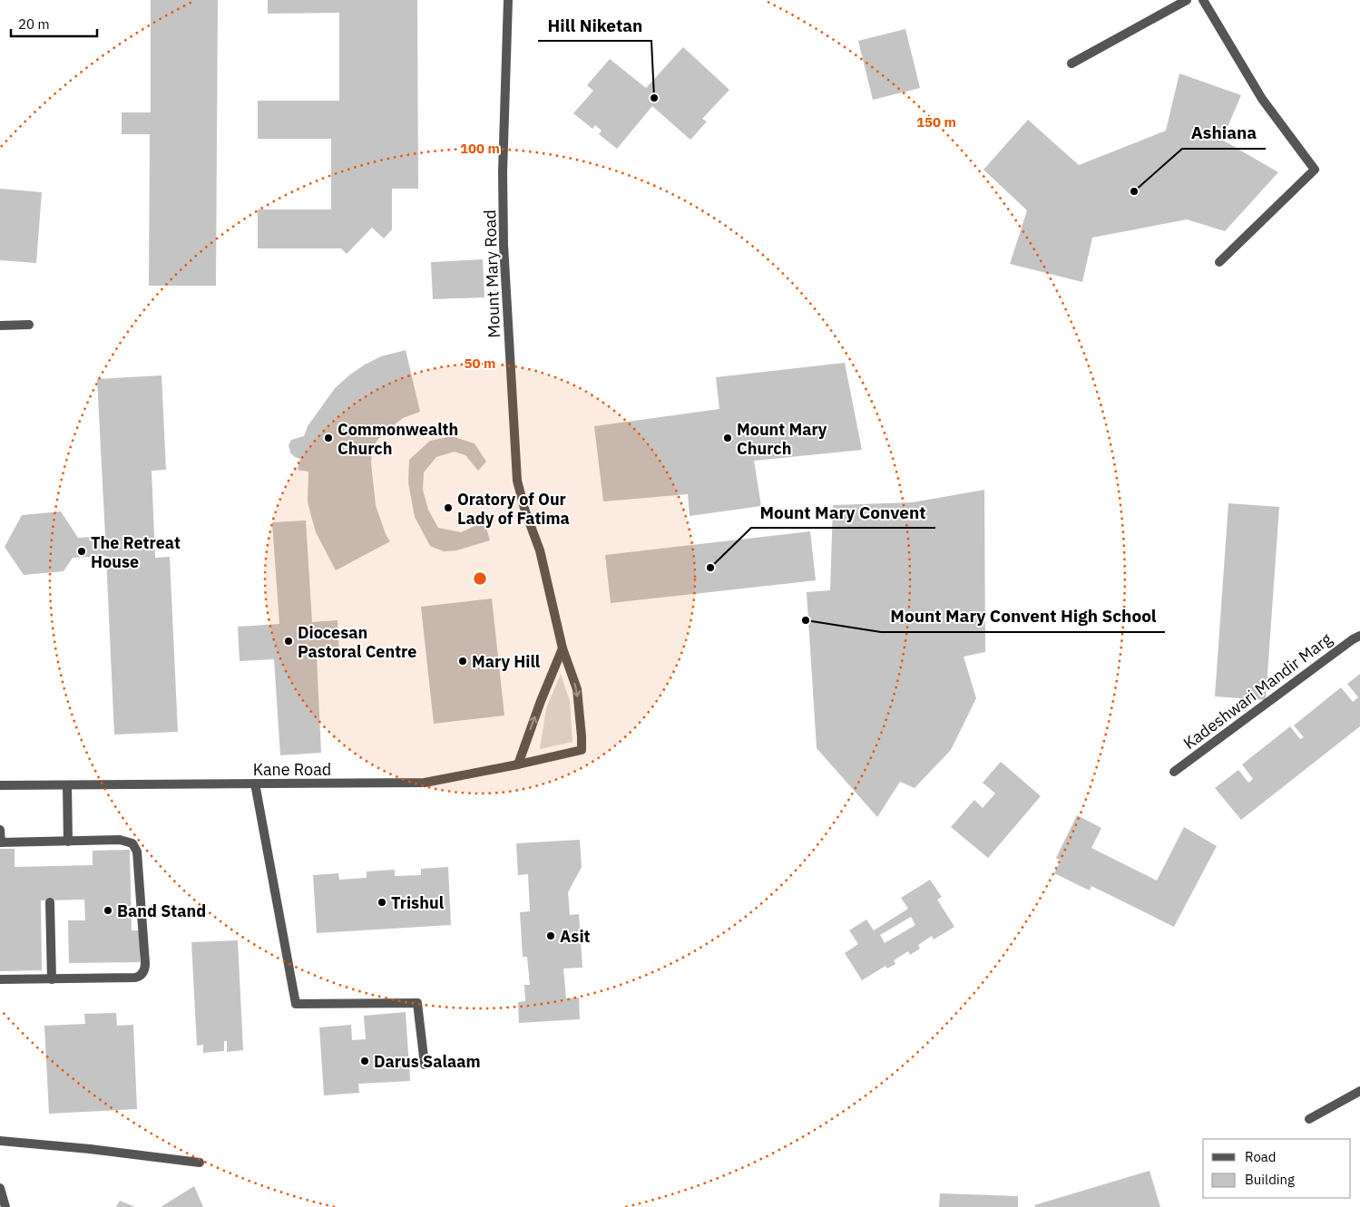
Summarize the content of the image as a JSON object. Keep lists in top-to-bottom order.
{
  "streets": {
    "street": ["Mount Mary Road", "Kadeshwari Mandir Marg", "Kane Road"]
  },
  "crossings": [
    ["Mount Mary Road", "Kane Road"]
  ],
  "places": [
    "Hill Niketan",
    "Ashiana",
    "Commonwealth Church",
    "Mount Mary Church",
    "Oratory of Our Lady of Fatima",
    "The Retreat House",
    "Mount Mary Convent",
    "Mount Mary Convent High School",
    "Diocesan Pastoral Centre",
    "Mary Hill",
    "Trishul",
    "Band Stand",
    "Asit",
    "Darus Salaam"
  ],
  "legend": ["Road", "Building"],
  "scale_bar": "20 m",
  "rings": ["150 m", "100 m", "50 m"]
}
